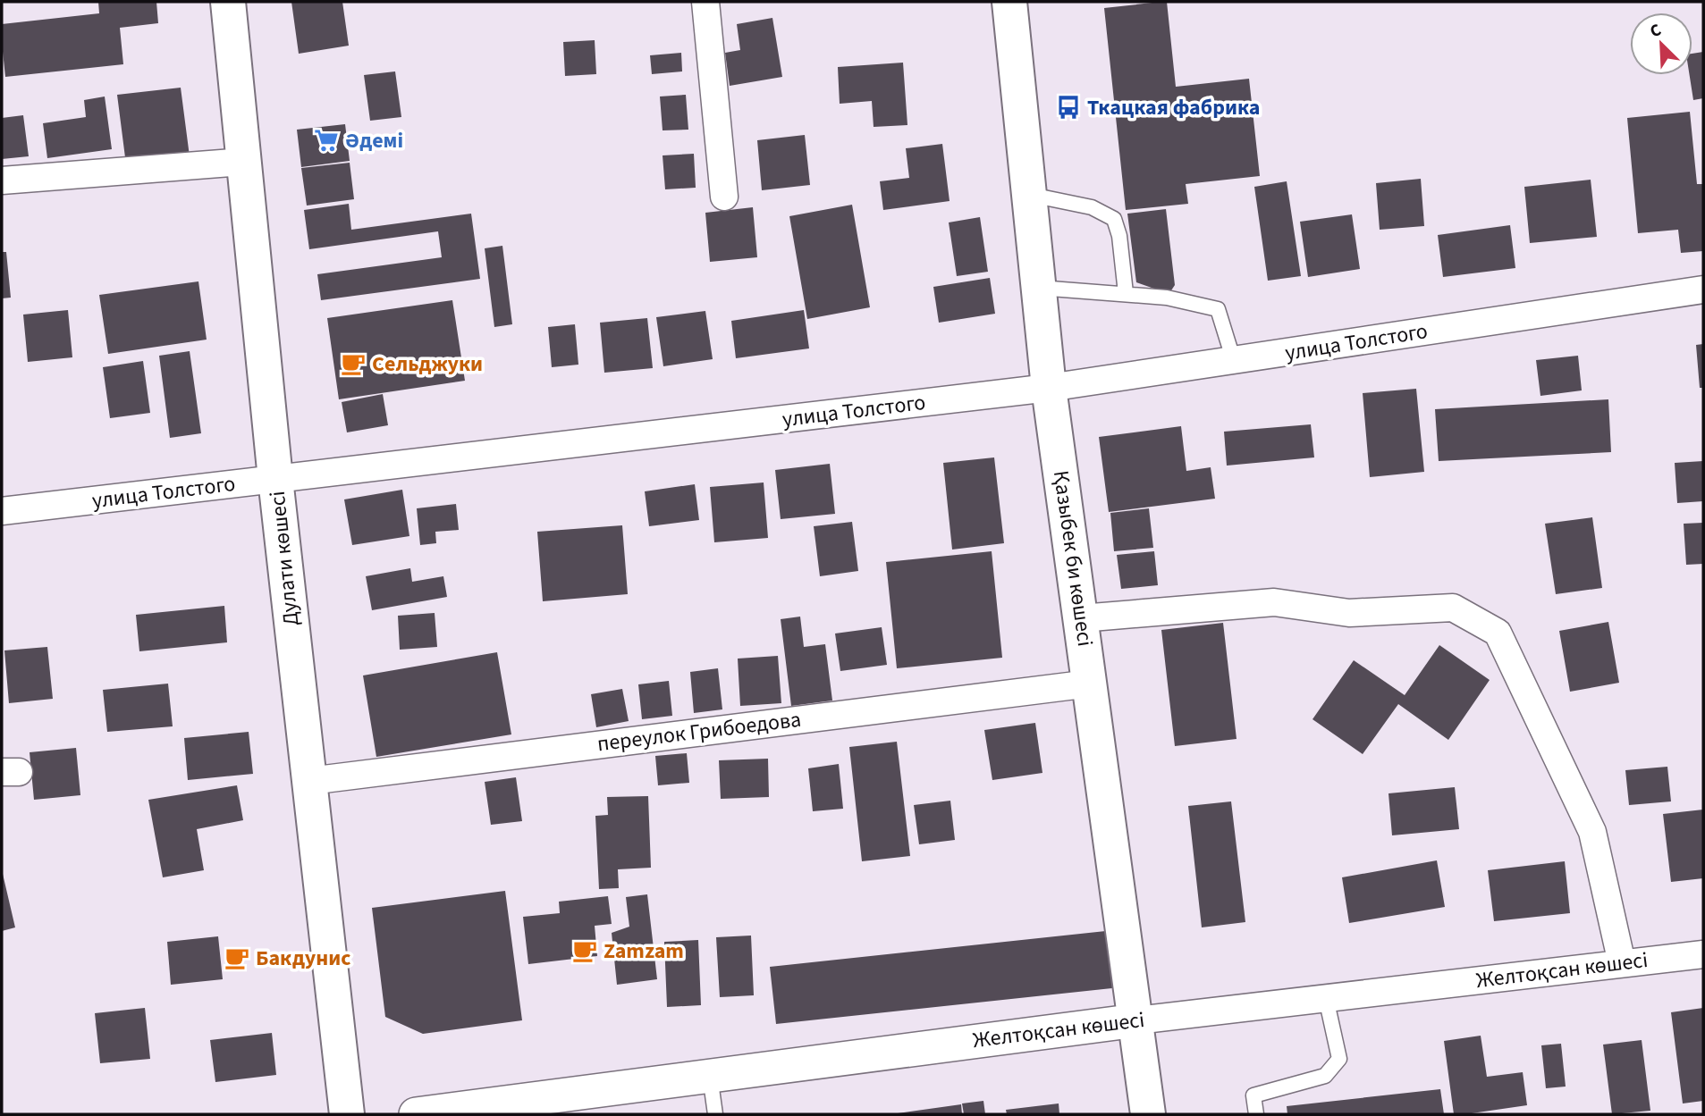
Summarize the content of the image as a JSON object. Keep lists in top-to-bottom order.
{
  "streets": {
    "main road": ["Дулати көшесі", "Қазыбек би көшесі"],
    "street": ["улица Толстого", "переулок Грибоедова", "Желтоқсан көшесі"]
  },
  "crossings": [
    ["улица Толстого", "Дулати көшесі"],
    ["улица Толстого", "Қазыбек би көшесі"],
    ["Дулати көшесі", "переулок Грибоедова"],
    ["Қазыбек би көшесі", "переулок Грибоедова"],
    ["Қазыбек би көшесі", "Желтоқсан көшесі"]
  ],
  "places": {
    "bus stop": ["Ткацкая фабрика"],
    "supermarket": ["Әдемі"],
    "cafe": ["Сельджуки", "Zamzam", "Бакдунис"]
  },
  "north": "top left"
}
